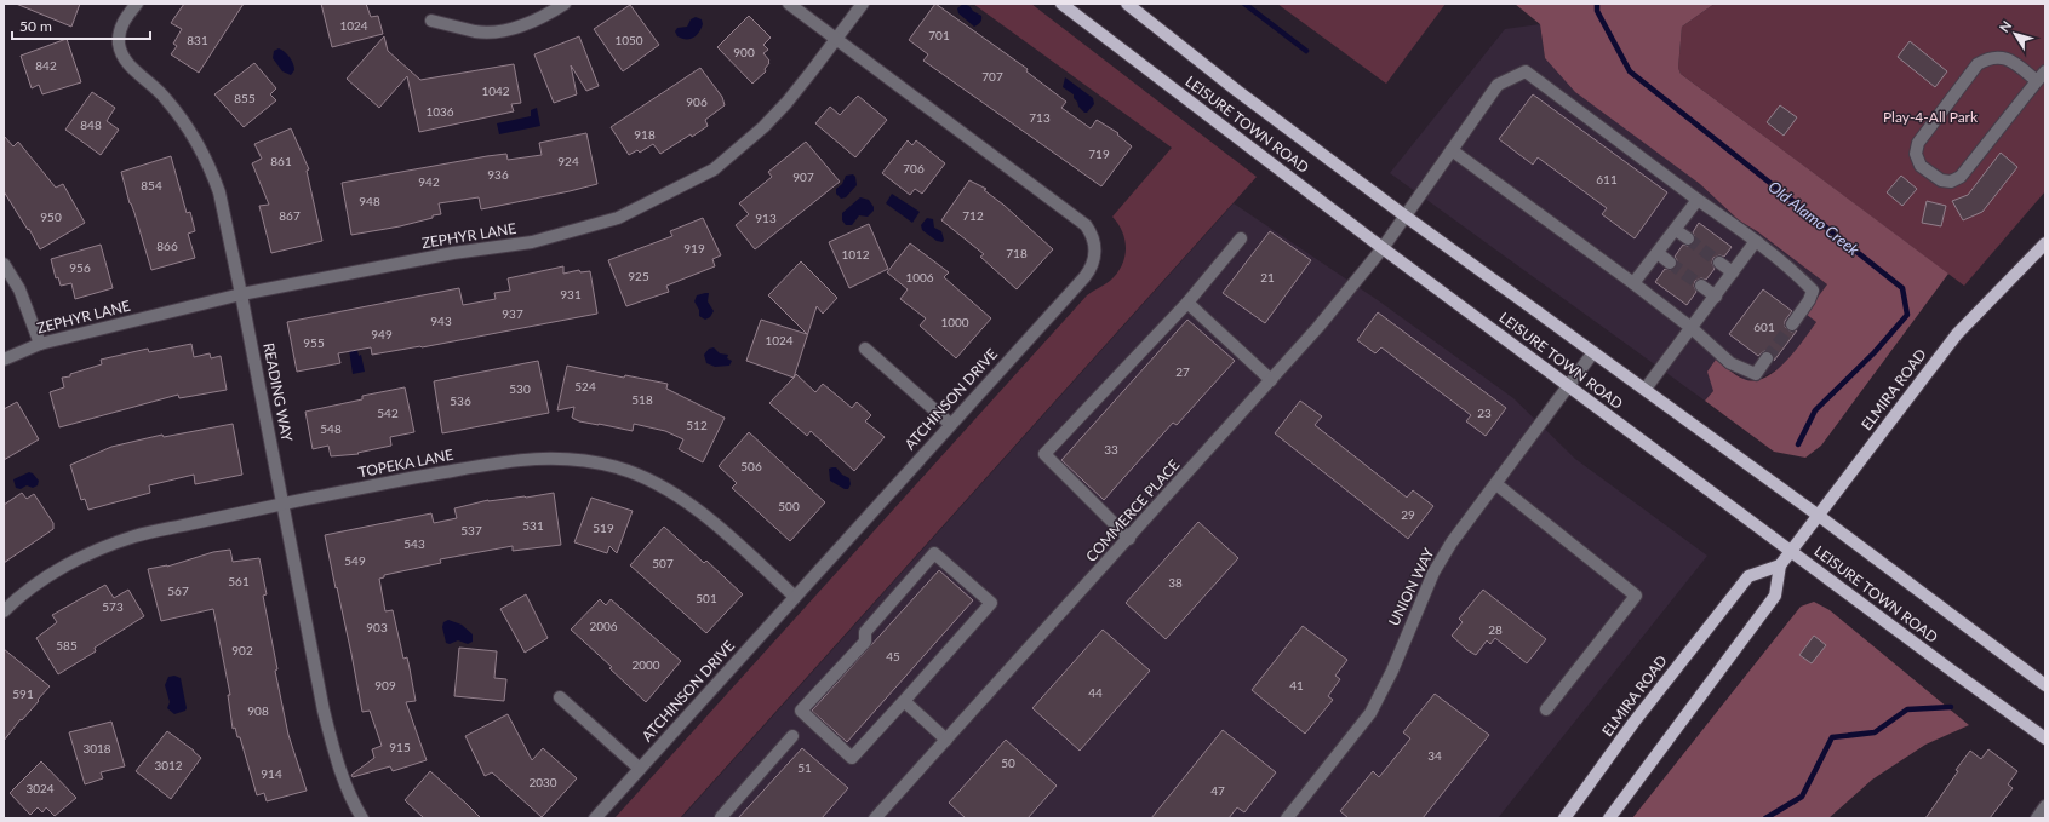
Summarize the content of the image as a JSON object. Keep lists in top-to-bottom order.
{
  "streets": {
    "main road": ["LEISURE TOWN ROAD", "ELMIRA ROAD"],
    "street": [
      "ZEPHYR LANE",
      "READING WAY",
      "ATCHINSON DRIVE",
      "TOPEKA LANE",
      "COMMERCE PLACE",
      "UNION WAY"
    ]
  },
  "crossings": [
    ["LEISURE TOWN ROAD", "ELMIRA ROAD"],
    ["LEISURE TOWN ROAD", "COMMERCE PLACE"],
    ["LEISURE TOWN ROAD", "UNION WAY"],
    ["ZEPHYR LANE", "READING WAY"],
    ["ZEPHYR LANE", "ATCHINSON DRIVE"],
    ["READING WAY", "TOPEKA LANE"],
    ["ATCHINSON DRIVE", "TOPEKA LANE"]
  ],
  "water": ["Old Alamo Creek"],
  "parks": ["Play-4-All Park"],
  "house_numbers": [
    "1024",
    "701",
    "831",
    "1050",
    "900",
    "842",
    "707",
    "1042",
    "855",
    "906",
    "1036",
    "713",
    "848",
    "918",
    "719",
    "861",
    "924",
    "706",
    "936",
    "907",
    "611",
    "942",
    "854",
    "948",
    "867",
    "712",
    "950",
    "913",
    "866",
    "919",
    "718",
    "1012",
    "956",
    "925",
    "1006",
    "21",
    "931",
    "937",
    "943",
    "1000",
    "601",
    "949",
    "1024",
    "955",
    "27",
    "524",
    "530",
    "518",
    "536",
    "542",
    "23",
    "512",
    "548",
    "33",
    "506",
    "500",
    "29",
    "531",
    "519",
    "537",
    "543",
    "549",
    "507",
    "561",
    "38",
    "567",
    "501",
    "573",
    "2006",
    "903",
    "28",
    "585",
    "902",
    "45",
    "2000",
    "909",
    "41",
    "44",
    "591",
    "908",
    "915",
    "3018",
    "34",
    "50",
    "3012",
    "51",
    "914",
    "2030",
    "3024",
    "47"
  ],
  "scale_bar": "50 m",
  "north": "top left"
}
